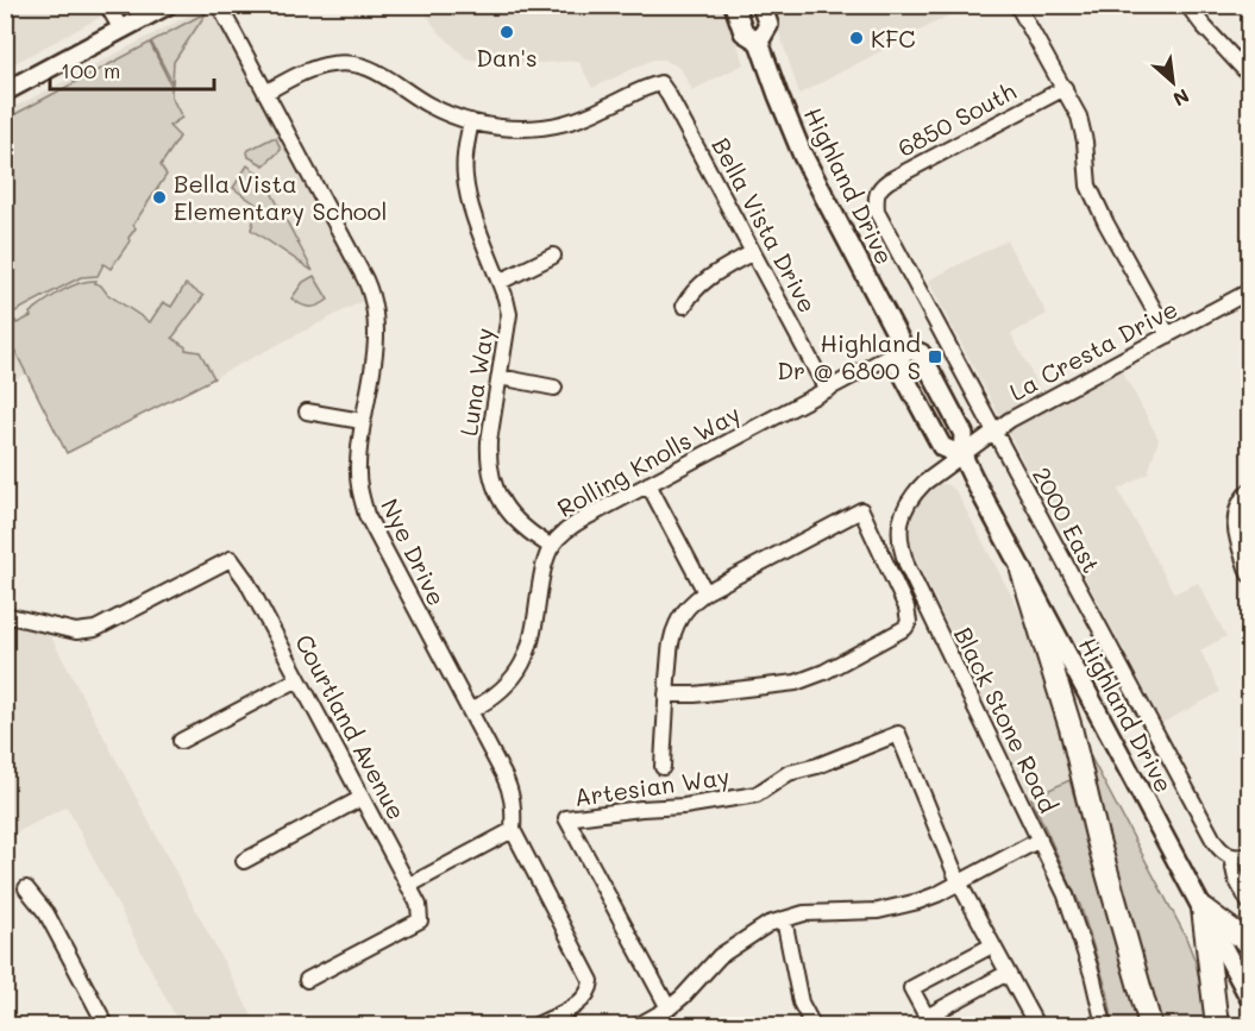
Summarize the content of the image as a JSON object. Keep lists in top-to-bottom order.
{
  "streets": {
    "main road": ["Highland Drive"],
    "street": [
      "6850 South",
      "Bella Vista Drive",
      "La Cresta Drive",
      "Luna Way",
      "Rolling Knolls Way",
      "2000 East",
      "Nye Drive",
      "Black Stone Road",
      "Courtland Avenue",
      "Artesian Way"
    ]
  },
  "crossings": [
    ["6850 South", "2000 East"],
    ["Highland Drive", "La Cresta Drive"],
    ["Highland Drive", "Rolling Knolls Way"],
    ["Highland Drive", "Black Stone Road"],
    ["Bella Vista Drive", "Luna Way"],
    ["Bella Vista Drive", "Rolling Knolls Way"],
    ["La Cresta Drive", "2000 East"],
    ["La Cresta Drive", "Black Stone Road"],
    ["Luna Way", "Rolling Knolls Way"],
    ["Rolling Knolls Way", "Nye Drive"]
  ],
  "places": {
    "other": ["Dan's", "KFC", "Bella Vista Elementary School"],
    "transit": ["Highland Dr @ 6800 S"]
  },
  "scale_bar": "100 m",
  "north": "bottom right"
}
